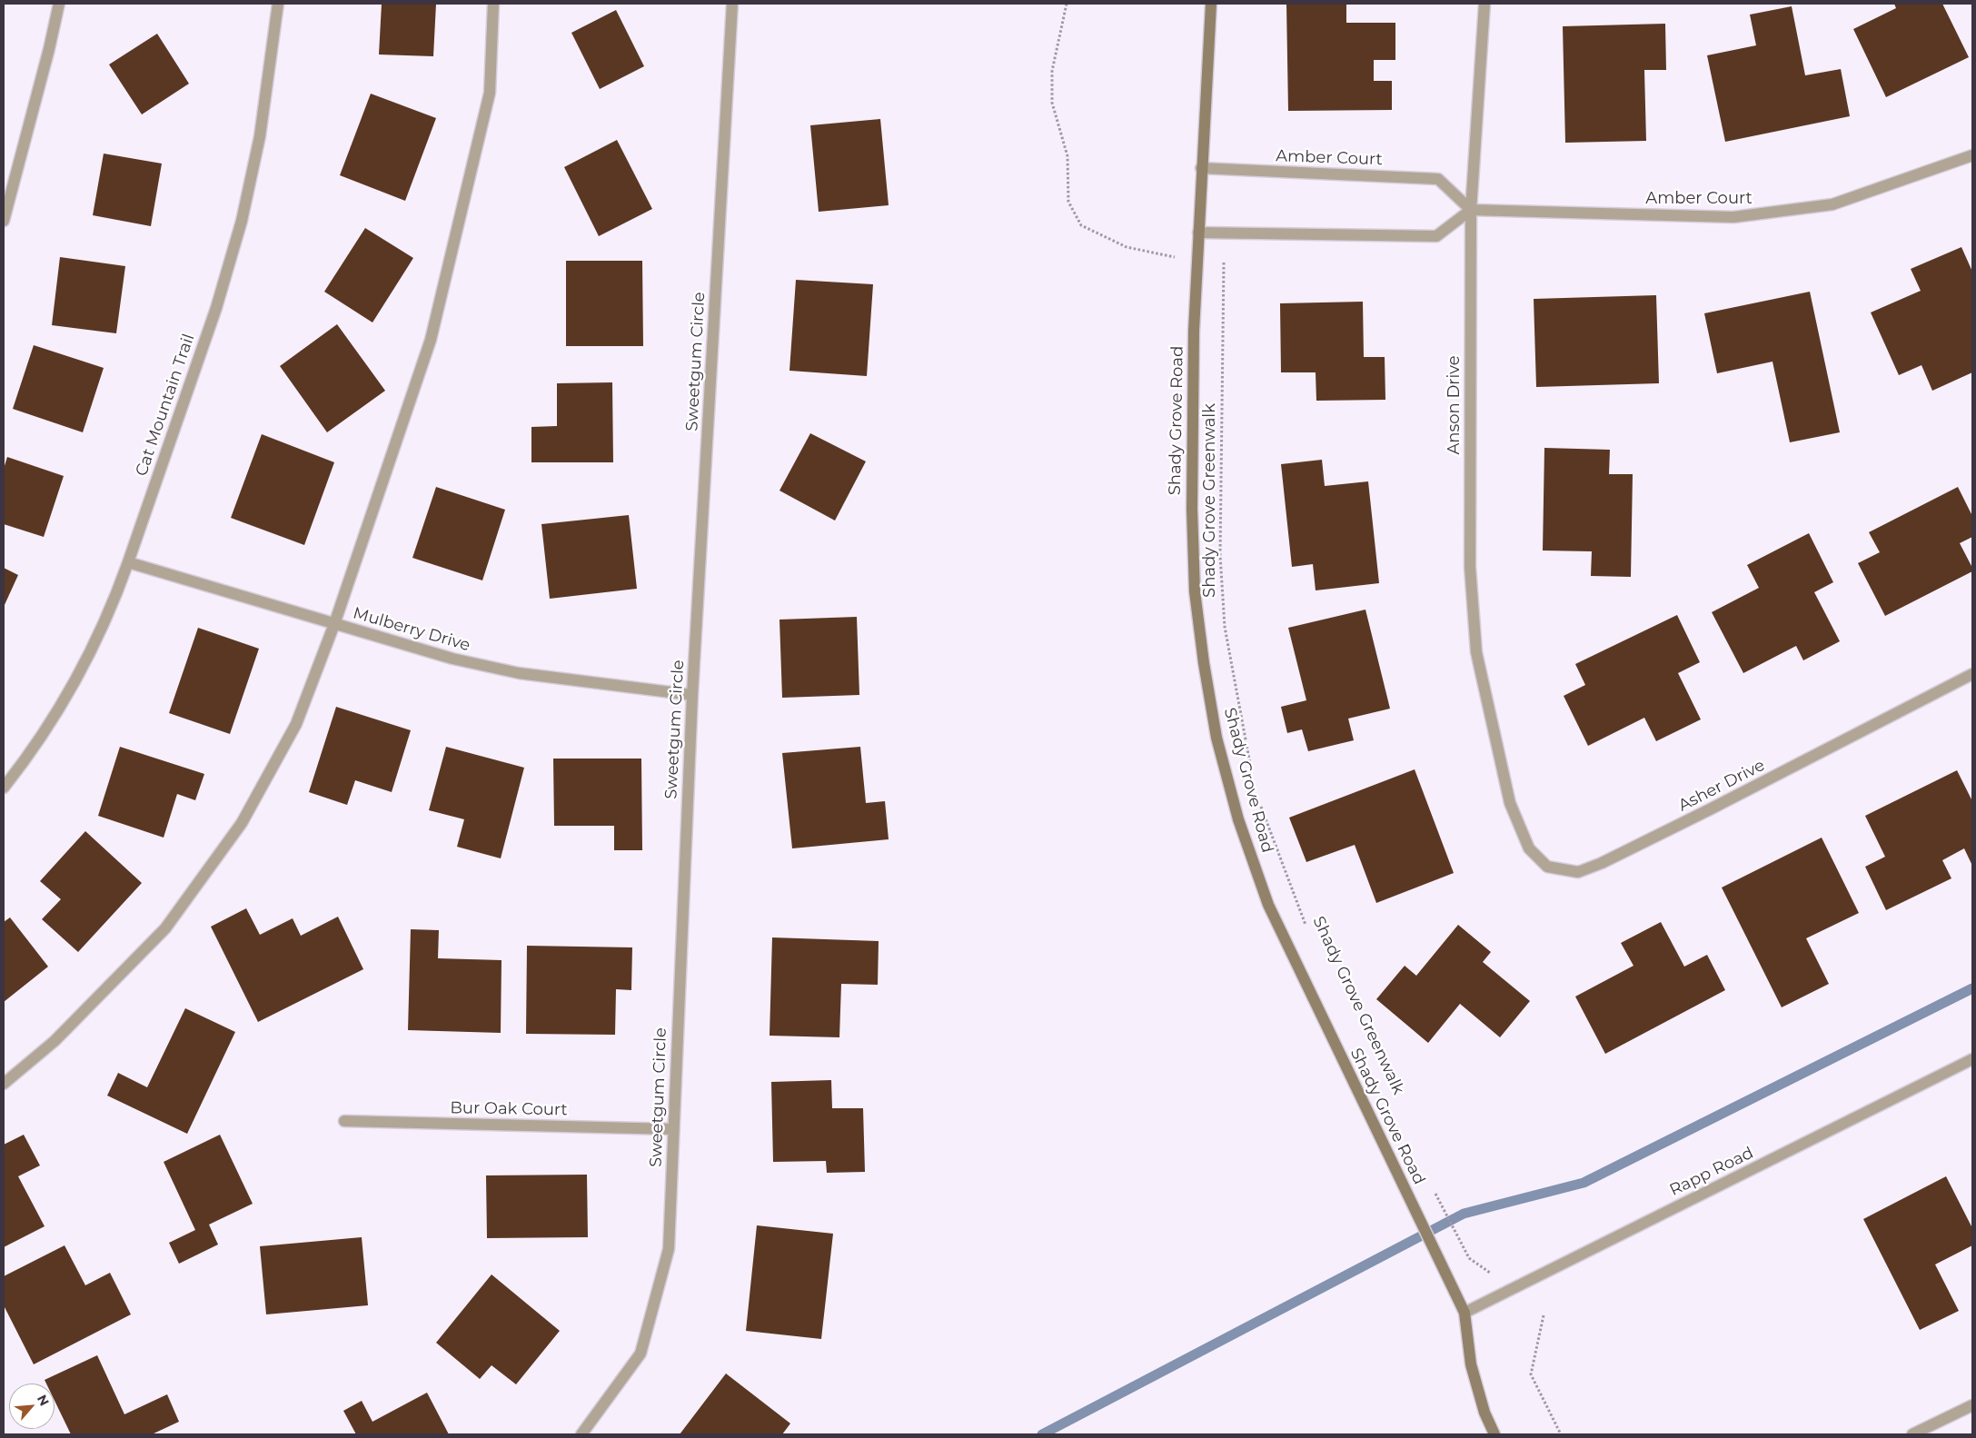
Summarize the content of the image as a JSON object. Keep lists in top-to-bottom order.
{
  "streets": {
    "main road": ["Shady Grove Road"],
    "street": [
      "Amber Court",
      "Sweetgum Circle",
      "Cat Mountain Trail",
      "Anson Drive",
      "Mulberry Drive",
      "Asher Drive",
      "Bur Oak Court",
      "Rapp Road"
    ],
    "path": ["Shady Grove Greenwalk"]
  },
  "crossings": [
    ["Amber Court", "Anson Drive"],
    ["Amber Court", "Shady Grove Road"],
    ["Sweetgum Circle", "Mulberry Drive"],
    ["Sweetgum Circle", "Bur Oak Court"],
    ["Cat Mountain Trail", "Mulberry Drive"],
    ["Anson Drive", "Asher Drive"],
    ["Shady Grove Road", "Rapp Road"]
  ],
  "north": "top right"
}
